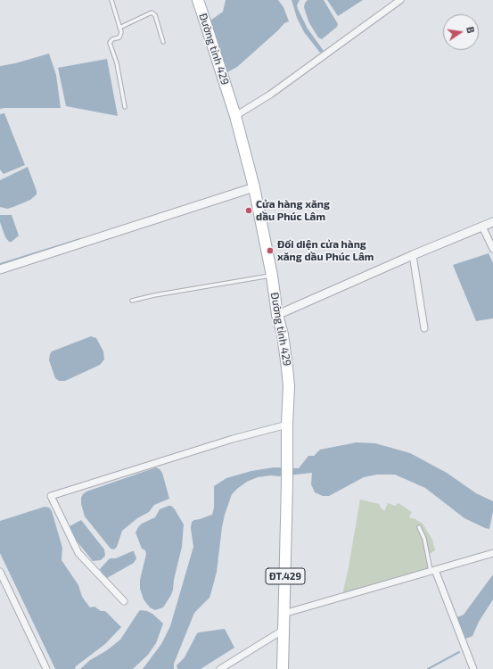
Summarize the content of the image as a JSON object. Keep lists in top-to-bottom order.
{
  "streets": {
    "main road": ["Đường tỉnh 429", "ĐT.429"]
  },
  "places": ["Cửa hàng xăng dầu Phúc Lâm", "Đối diện cửa hàng xăng dầu Phúc Lâm"],
  "north": "right"
}
